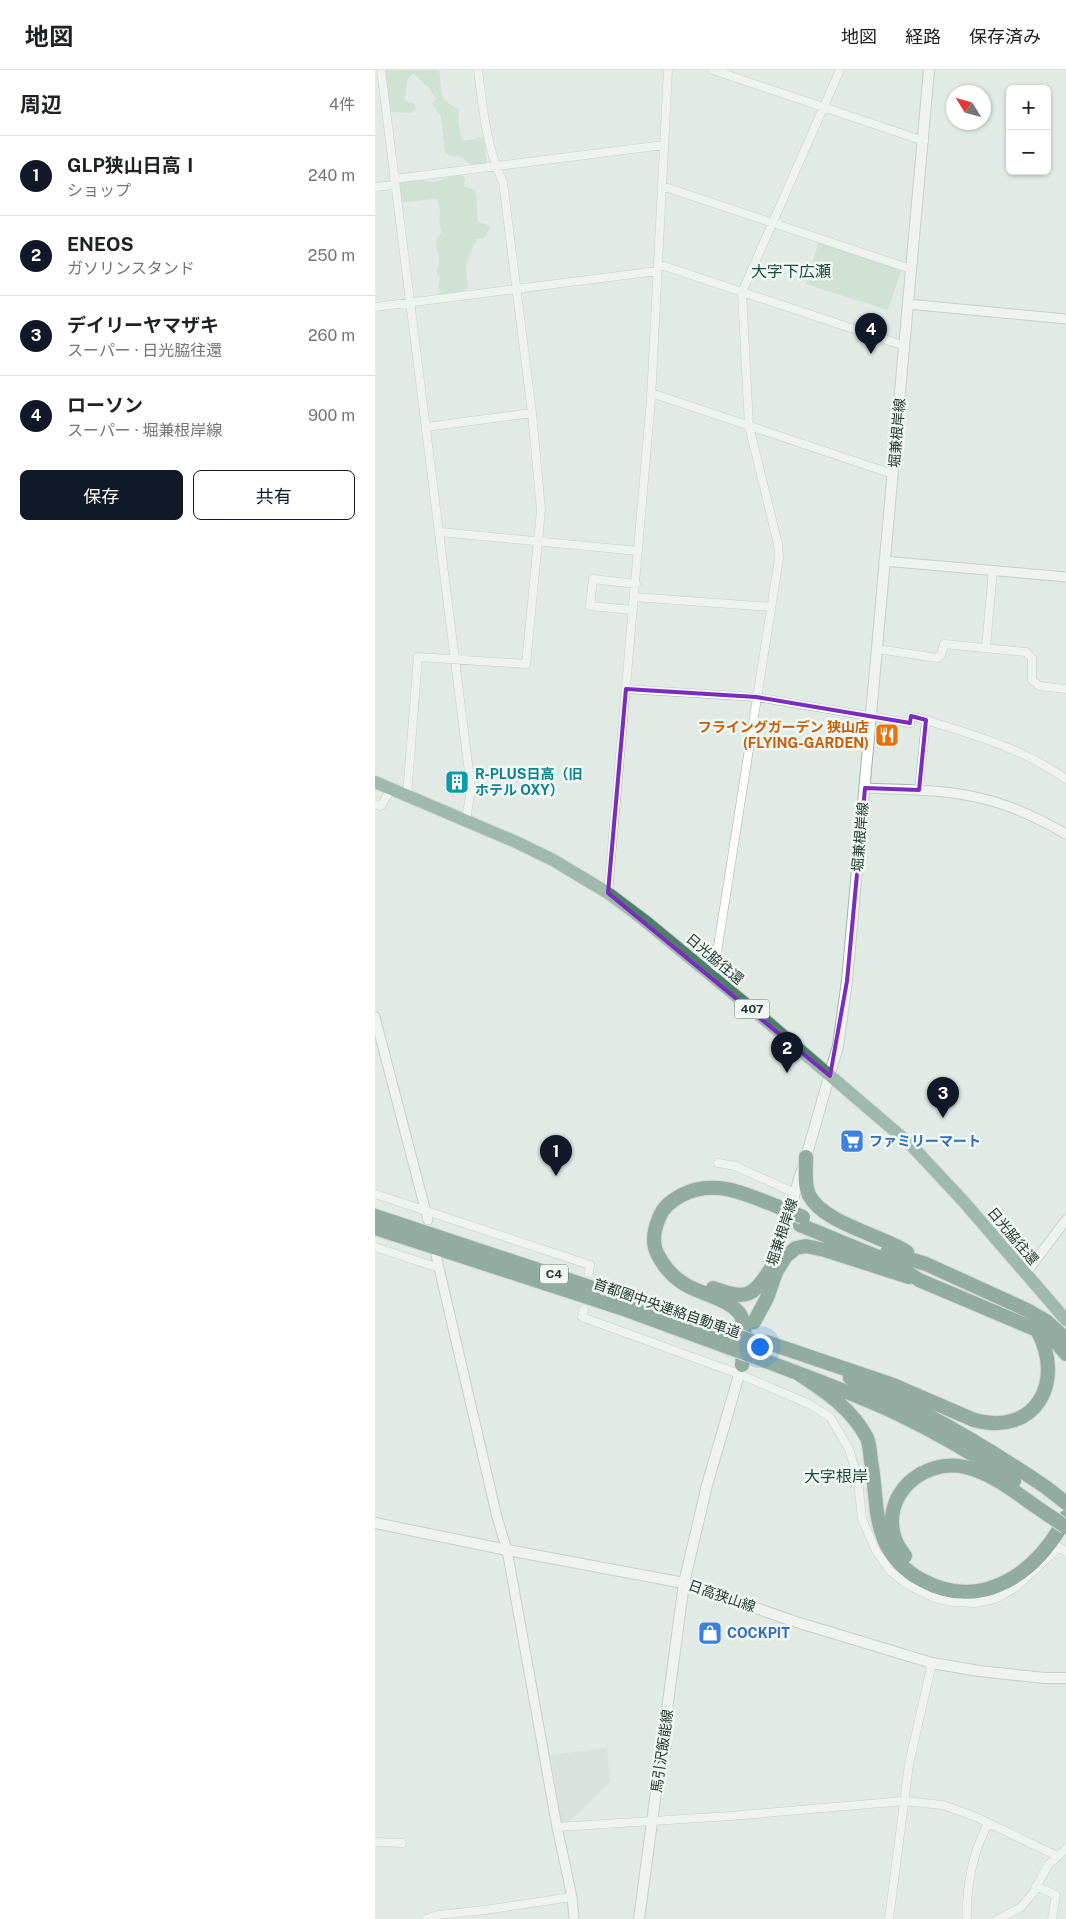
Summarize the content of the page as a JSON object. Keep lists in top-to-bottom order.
{
  "streets": {
    "highway": [
      "日光脇往還",
      "407",
      "C4",
      "首都圏中央連絡自動車道"
    ],
    "main road": ["堀兼根岸線", "日高狭山線", "馬引沢飯能線"]
  },
  "crossings": [
    ["堀兼根岸線", "日光脇往還"],
    ["堀兼根岸線", "日高狭山線"],
    ["堀兼根岸線", "馬引沢飯能線"],
    ["日高狭山線", "馬引沢飯能線"]
  ],
  "districts": ["大字下広瀬", "大字根岸"],
  "places": {
    "restaurant": ["フライングガーデン 狭山店 (FLYING-GARDEN)"],
    "building": ["R-PLUS日高（旧 ホテル OXY）"],
    "supermarket": ["ファミリーマート"],
    "shop": ["COCKPIT"]
  },
  "north": "top left",
  "page": {
    "header": "地図",
    "nav": ["地図", "経路", "保存済み"],
    "heading": ["周辺", "4件"],
    "map_buttons": ["+", "−"],
    "list": [
      {
        "mark": "1",
        "name": "GLP狭山日高Ⅰ",
        "note": "ショップ",
        "value": "240 m"
      },
      {
        "mark": "2",
        "name": "ENEOS",
        "note": "ガソリンスタンド",
        "value": "250 m"
      },
      {
        "mark": "3",
        "name": "デイリーヤマザキ",
        "note": "スーパー · 日光脇往還",
        "value": "260 m"
      },
      {
        "mark": "4",
        "name": "ローソン",
        "note": "スーパー · 堀兼根岸線",
        "value": "900 m"
      }
    ],
    "pins": [
      "4",
      "2",
      "3",
      "1"
    ],
    "buttons": ["保存", "共有"]
  }
}
